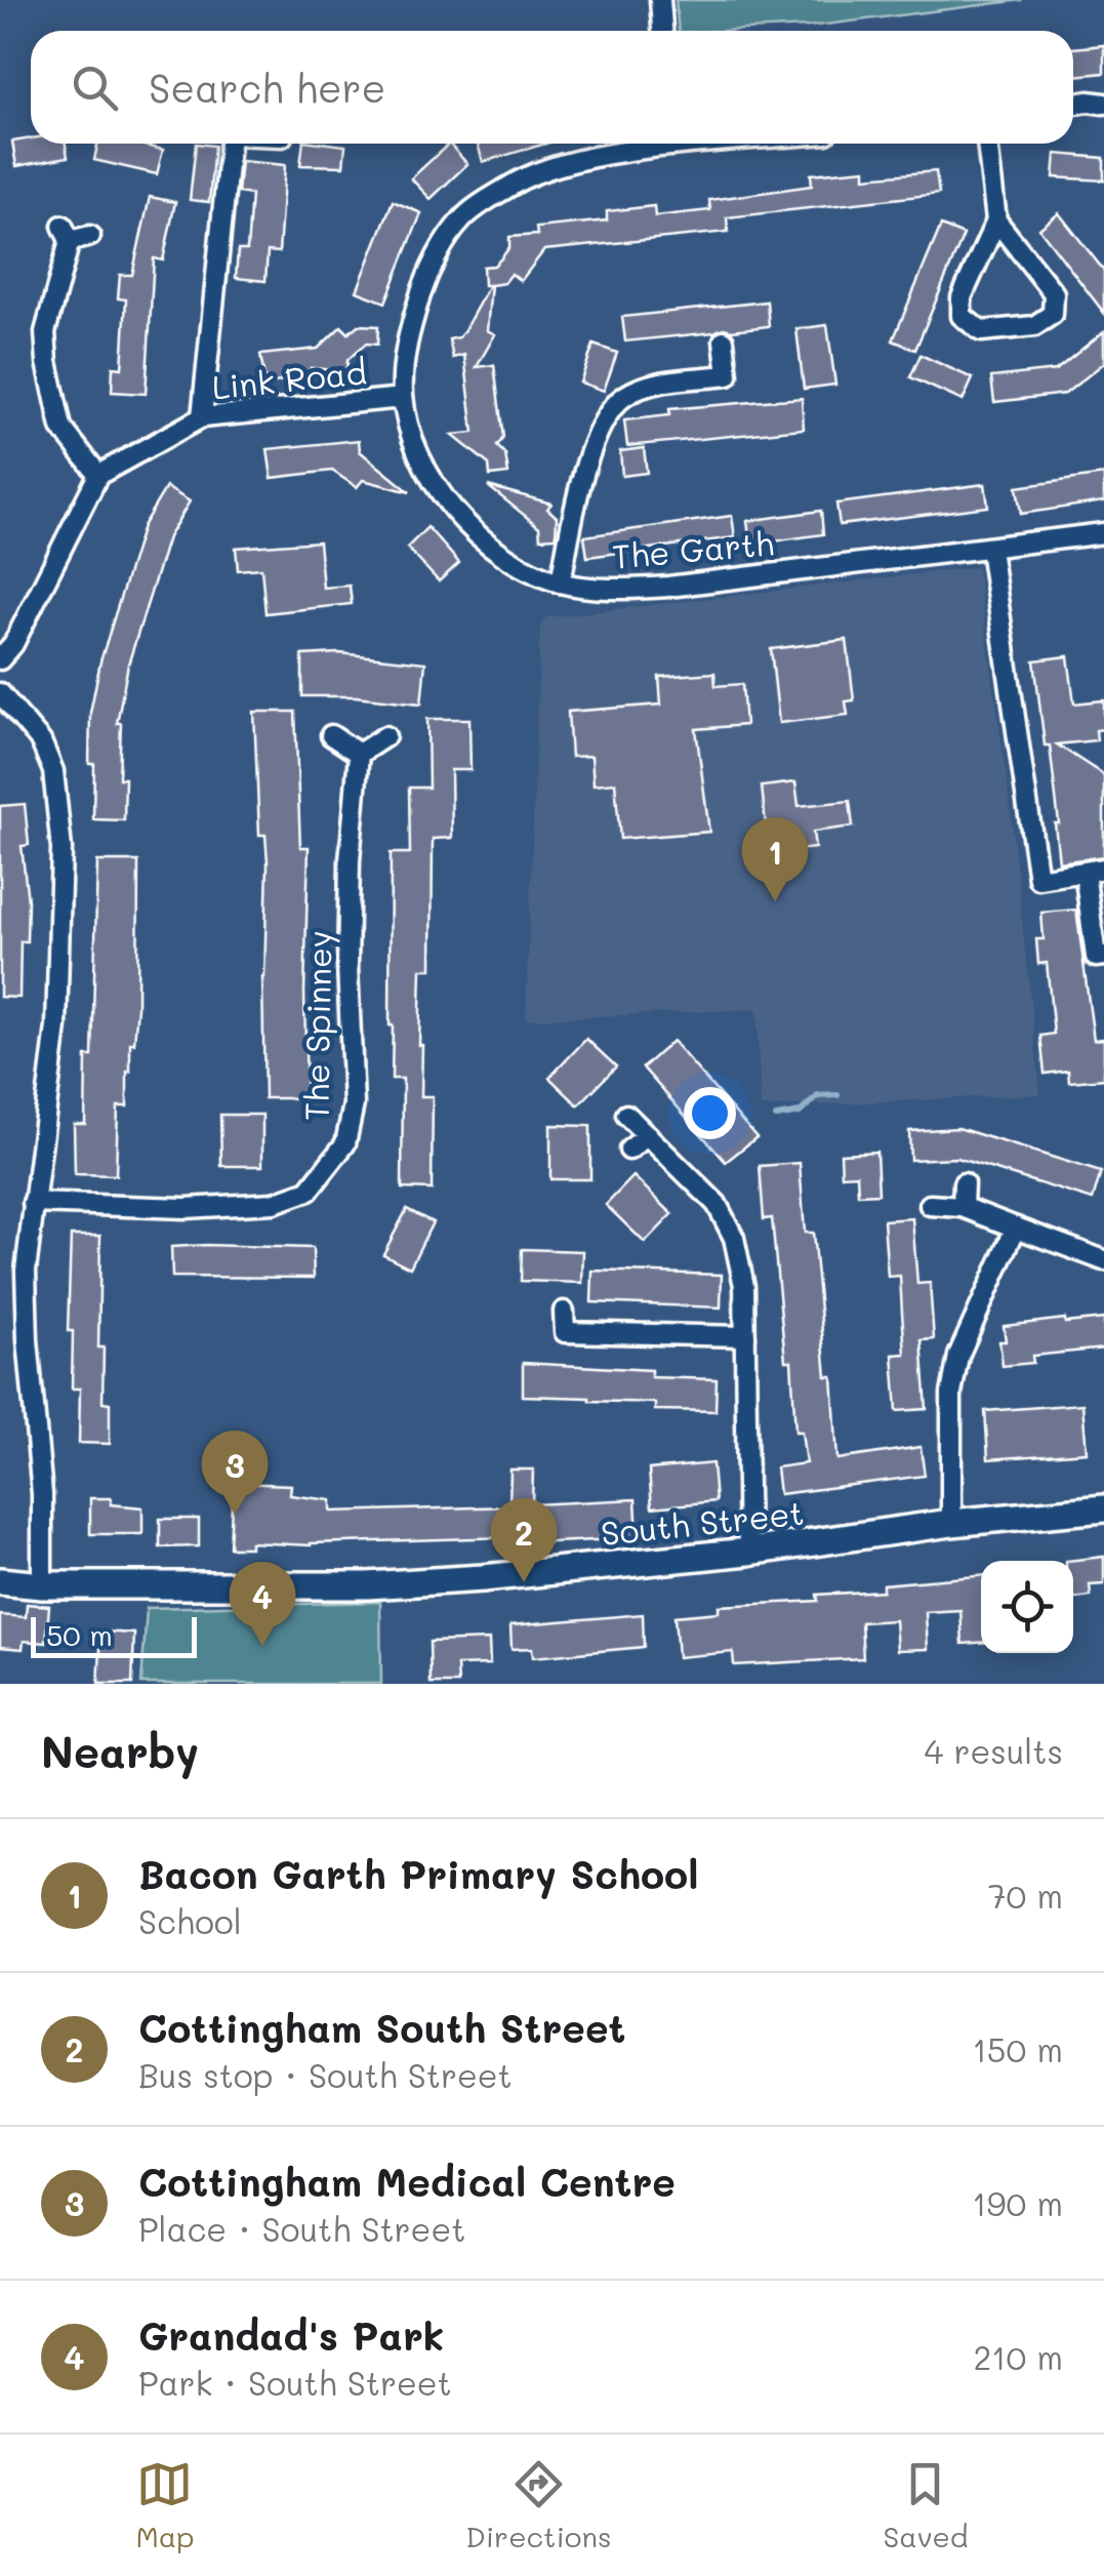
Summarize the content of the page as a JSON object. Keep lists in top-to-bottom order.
{
  "streets": {
    "main road": ["South Street"],
    "street": ["Link Road", "The Garth", "The Spinney"]
  },
  "crossings": [
    ["Link Road", "The Garth"]
  ],
  "scale_bar": "50 m",
  "page": {
    "search": "Search here",
    "pins": [
      "1",
      "3",
      "2",
      "4"
    ],
    "scale": "50 m",
    "heading": ["Nearby", "4 results"],
    "list": [
      {
        "mark": "1",
        "name": "Bacon Garth Primary School",
        "note": "School",
        "value": "70 m"
      },
      {
        "mark": "2",
        "name": "Cottingham South Street",
        "note": "Bus stop · South Street",
        "value": "150 m"
      },
      {
        "mark": "3",
        "name": "Cottingham Medical Centre",
        "note": "Place · South Street",
        "value": "190 m"
      },
      {
        "mark": "4",
        "name": "Grandad's Park",
        "note": "Park · South Street",
        "value": "210 m"
      }
    ],
    "nav": ["Map", "Directions", "Saved"]
  }
}
